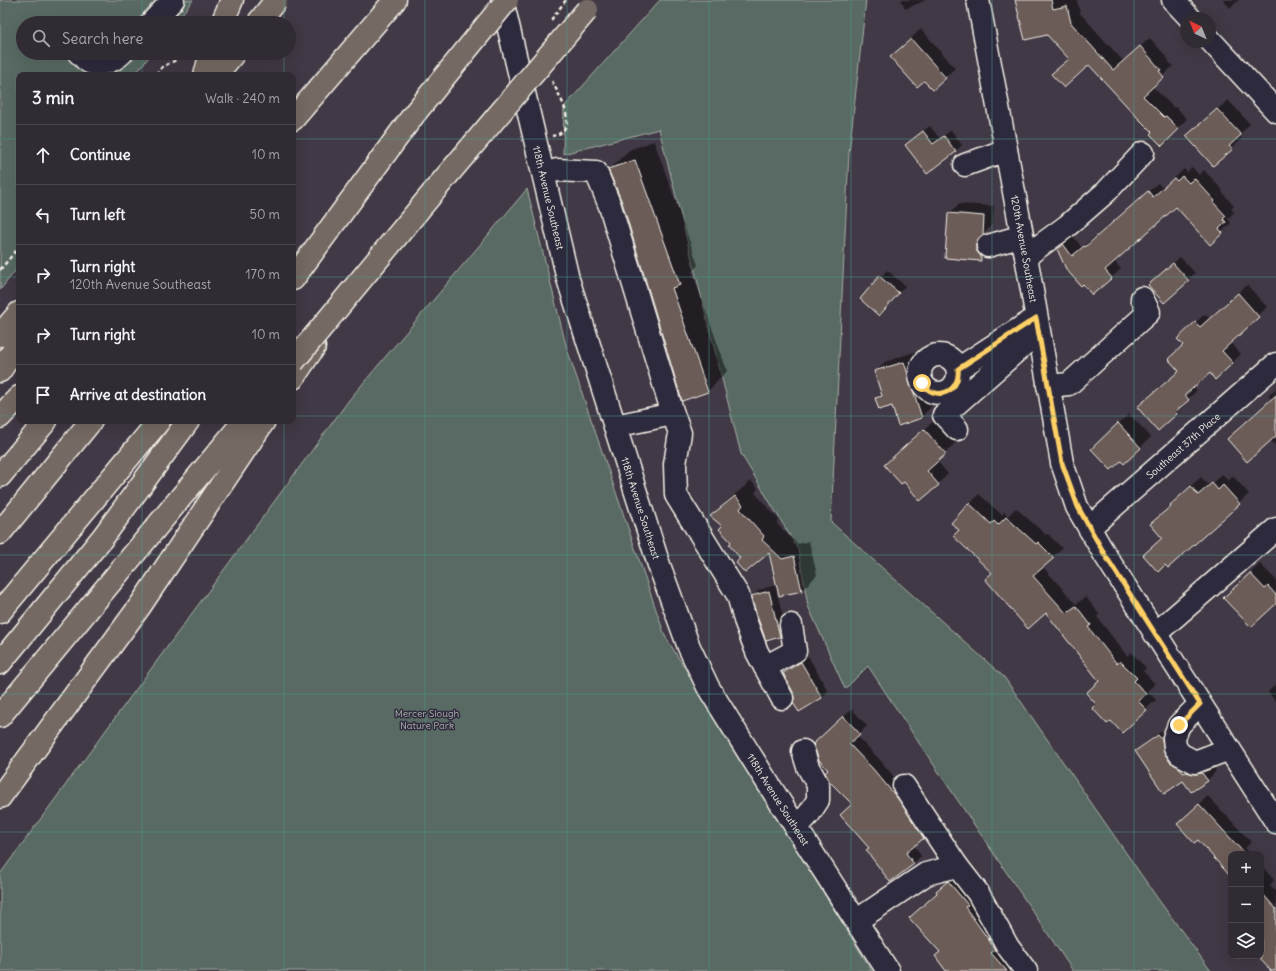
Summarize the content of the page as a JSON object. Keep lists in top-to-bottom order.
{
  "streets": {
    "street": ["118th Avenue Southeast", "120th Avenue Southeast", "Southeast 37th Place"]
  },
  "crossings": [
    ["120th Avenue Southeast", "Southeast 37th Place"]
  ],
  "parks": ["Mercer Slough Nature Park"],
  "north": "top left",
  "page": {
    "search": "Search here",
    "heading": ["3 min", "Walk · 240 m"],
    "list": [
      ["Continue", "10 m"],
      ["Turn left", "50 m"],
      ["Turn right", "120th Avenue Southeast", "170 m"],
      ["Turn right", "10 m"],
      "Arrive at destination"
    ],
    "map_buttons": ["+", "−"]
  }
}
